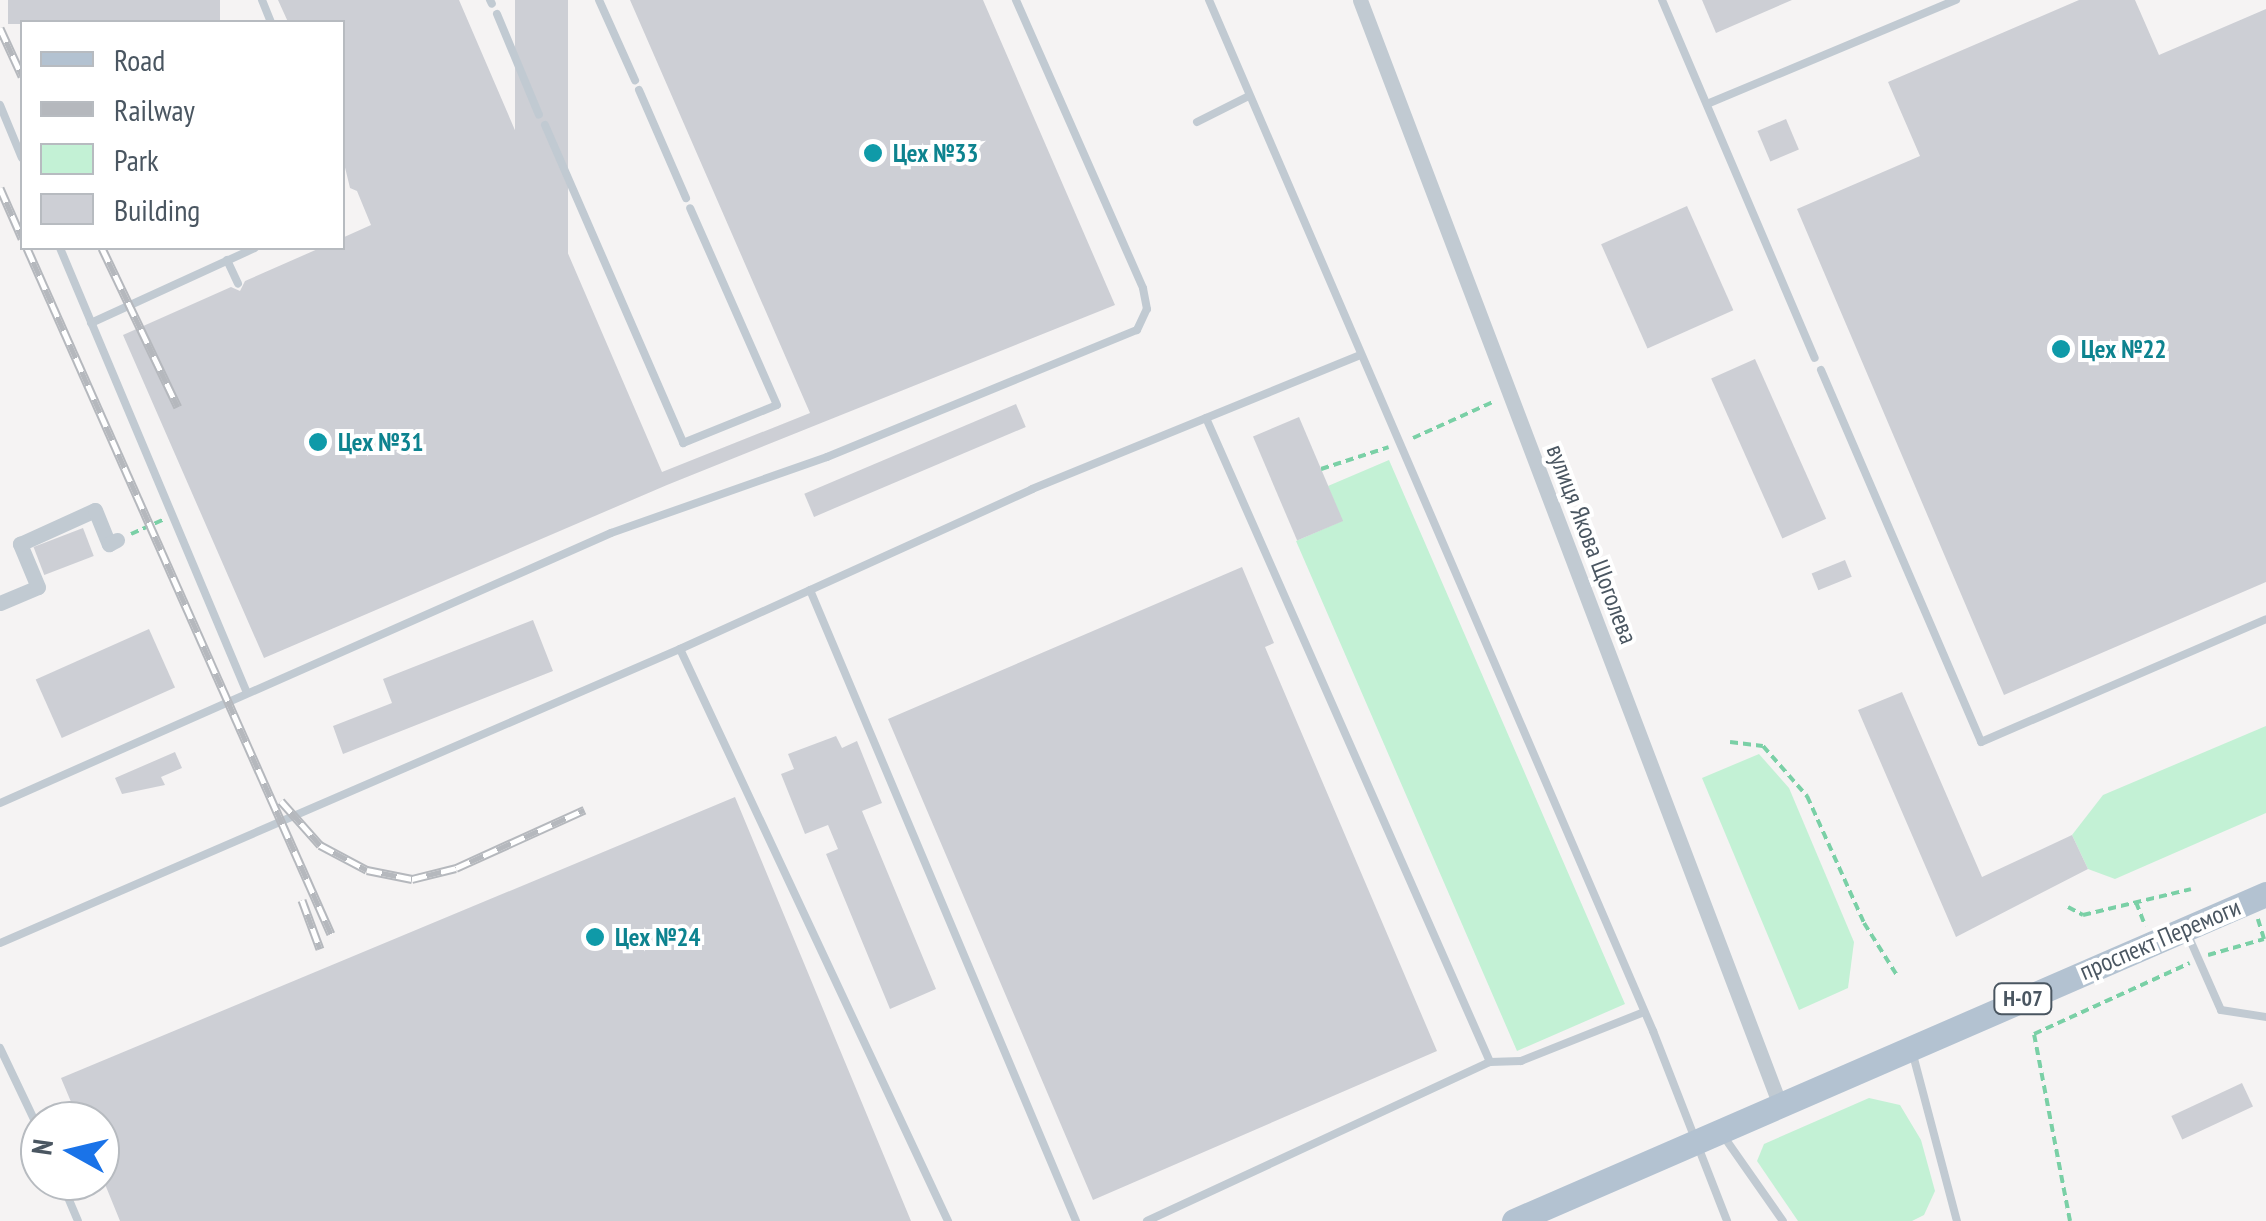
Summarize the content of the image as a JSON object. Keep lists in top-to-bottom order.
{
  "streets": {
    "main road": ["проспект Перемоги", "Н-07"],
    "street": ["вулиця Якова Щоголева"]
  },
  "crossings": [
    ["вулиця Якова Щоголева", "проспект Перемоги"],
    ["вулиця Якова Щоголева", "Н-07"],
    ["проспект Перемоги", "Н-07"]
  ],
  "places": [
    "Цех №33",
    "Цех №22",
    "Цех №31",
    "Цех №24"
  ],
  "legend": [
    "Road",
    "Railway",
    "Park",
    "Building"
  ],
  "north": "left"
}
